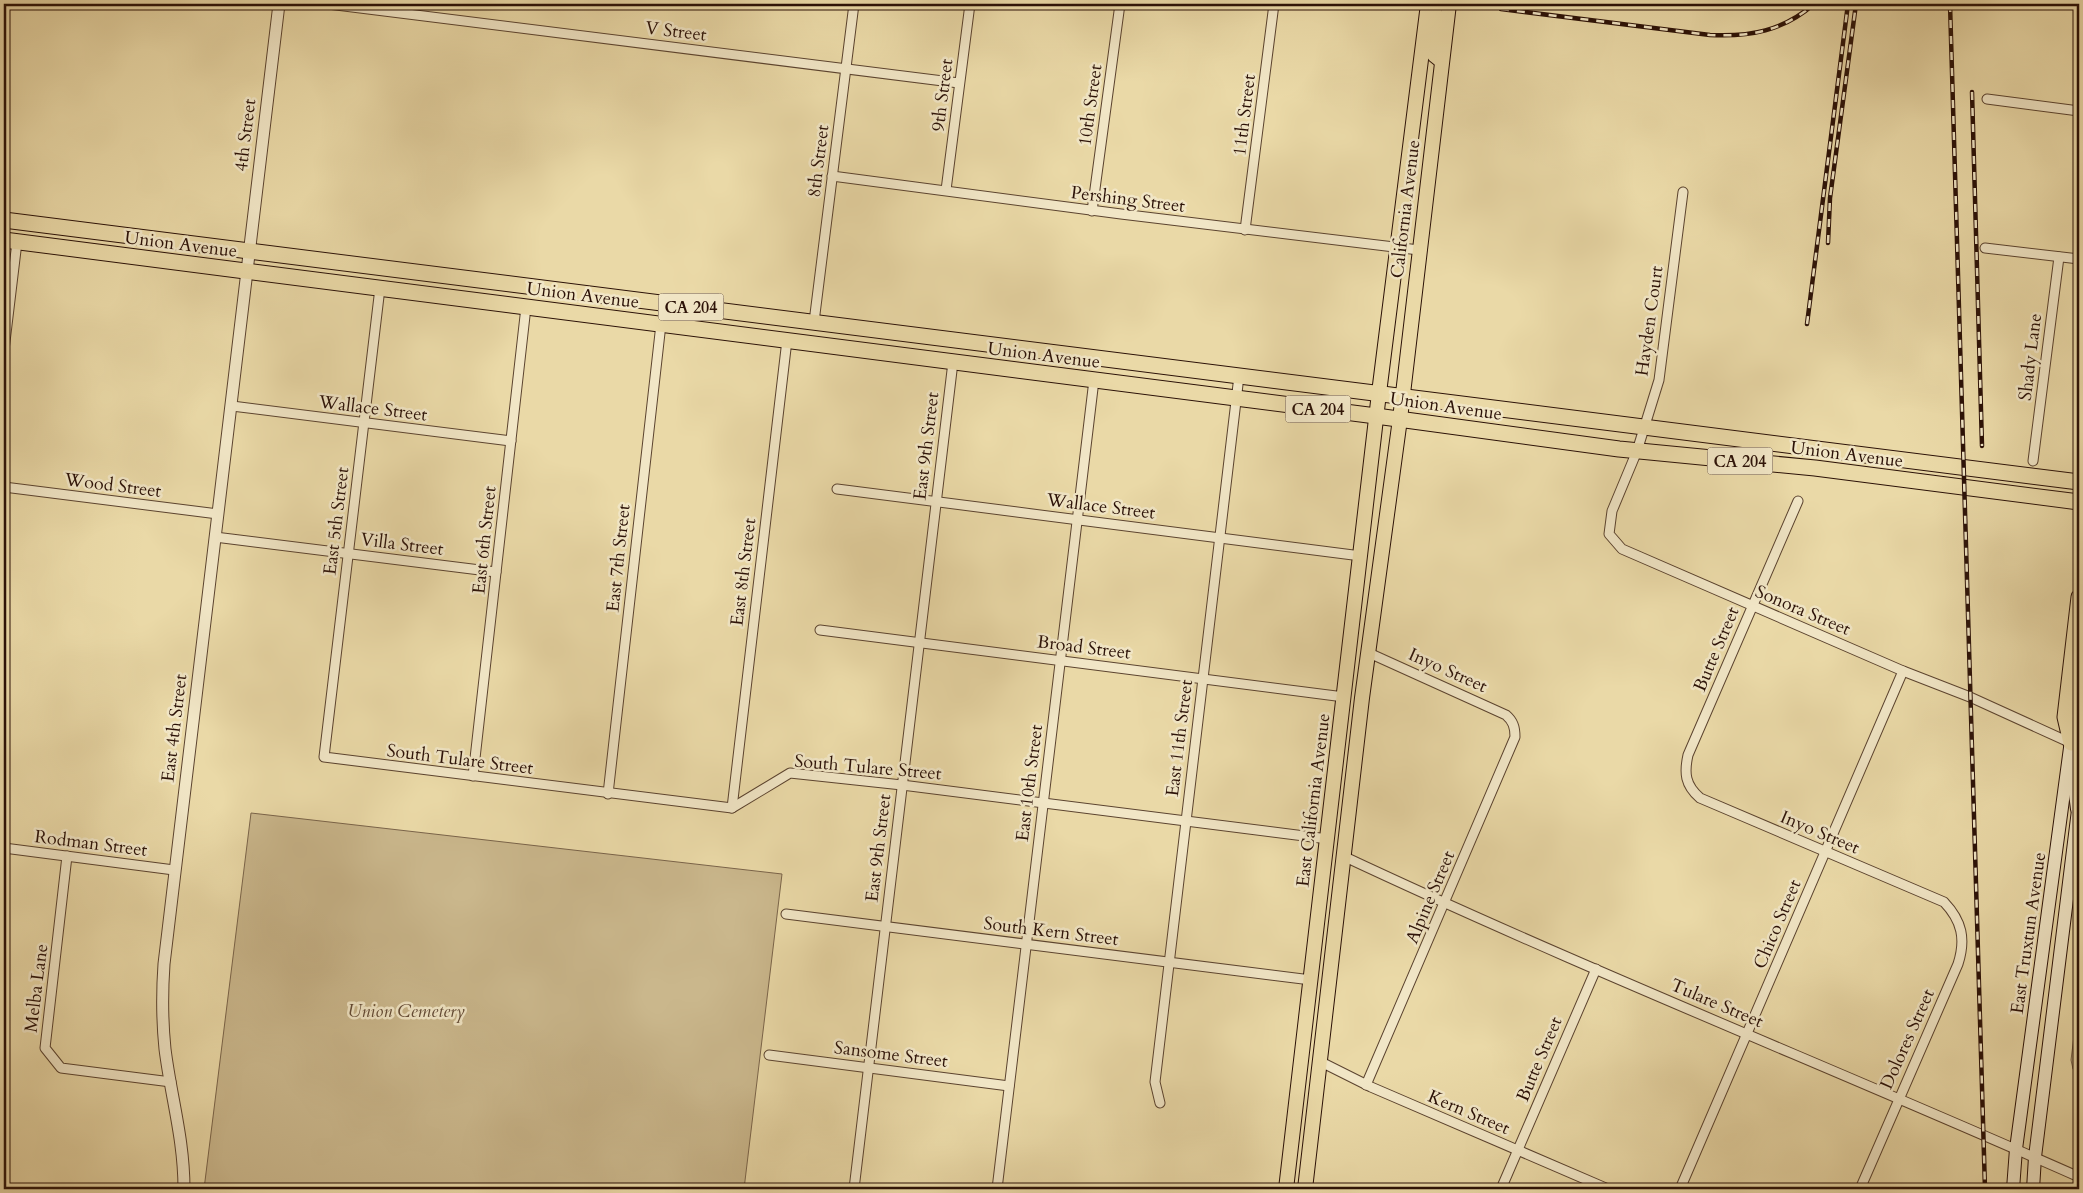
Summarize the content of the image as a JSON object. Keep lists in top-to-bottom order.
{
  "streets": {
    "highway": ["Union Avenue", "CA 204"],
    "main road": ["California Avenue", "East California Avenue", "East Truxtun Avenue"],
    "street": [
      "V Street",
      "9th Street",
      "10th Street",
      "11th Street",
      "4th Street",
      "8th Street",
      "Pershing Street",
      "Hayden Court",
      "Shady Lane",
      "Wallace Street",
      "East 9th Street",
      "Wood Street",
      "East 5th Street",
      "East 6th Street",
      "Villa Street",
      "East 7th Street",
      "East 8th Street",
      "Sonora Street",
      "Broad Street",
      "Butte Street",
      "Inyo Street",
      "East 4th Street",
      "East 11th Street",
      "South Tulare Street",
      "East 10th Street",
      "Rodman Street",
      "Alpine Street",
      "Chico Street",
      "South Kern Street",
      "Melba Lane",
      "Tulare Street",
      "Dolores Street",
      "Sansome Street",
      "Kern Street"
    ]
  },
  "crossings": [
    ["V Street", "9th Street"],
    ["V Street", "8th Street"],
    ["9th Street", "Pershing Street"],
    ["10th Street", "Pershing Street"],
    ["11th Street", "Pershing Street"],
    ["4th Street", "Union Avenue"],
    ["4th Street", "East 4th Street"],
    ["8th Street", "Pershing Street"],
    ["8th Street", "Union Avenue"],
    ["Pershing Street", "California Avenue"],
    ["California Avenue", "Union Avenue"],
    ["California Avenue", "East California Avenue"],
    ["Union Avenue", "Hayden Court"],
    ["Union Avenue", "East 9th Street"],
    ["Union Avenue", "East 5th Street"],
    ["Union Avenue", "East 6th Street"],
    ["Union Avenue", "East 7th Street"],
    ["Union Avenue", "East 8th Street"],
    ["Union Avenue", "Sonora Street"],
    ["Union Avenue", "East 4th Street"],
    ["Union Avenue", "East 11th Street"],
    ["Union Avenue", "East 10th Street"],
    ["Union Avenue", "East California Avenue"],
    ["Hayden Court", "Sonora Street"],
    ["Wallace Street", "East 9th Street"],
    ["Wallace Street", "East 5th Street"],
    ["Wallace Street", "East 6th Street"],
    ["Wallace Street", "East 4th Street"],
    ["Wallace Street", "East 11th Street"],
    ["Wallace Street", "East 10th Street"],
    ["Wallace Street", "East California Avenue"],
    ["East 9th Street", "Broad Street"],
    ["East 9th Street", "South Tulare Street"],
    ["East 9th Street", "South Kern Street"],
    ["East 9th Street", "Sansome Street"],
    ["Wood Street", "East 4th Street"],
    ["East 5th Street", "Villa Street"],
    ["East 5th Street", "South Tulare Street"],
    ["East 6th Street", "Villa Street"],
    ["East 6th Street", "South Tulare Street"],
    ["Villa Street", "East 4th Street"],
    ["East 7th Street", "South Tulare Street"],
    ["East 8th Street", "South Tulare Street"],
    ["Sonora Street", "Butte Street"],
    ["Sonora Street", "Chico Street"],
    ["Sonora Street", "East Truxtun Avenue"],
    ["Broad Street", "East 11th Street"],
    ["Broad Street", "East 10th Street"],
    ["Broad Street", "East California Avenue"],
    ["Butte Street", "Inyo Street"],
    ["Butte Street", "Tulare Street"],
    ["Butte Street", "Kern Street"],
    ["Inyo Street", "East California Avenue"],
    ["Inyo Street", "Alpine Street"],
    ["Inyo Street", "Chico Street"],
    ["Inyo Street", "Dolores Street"],
    ["East 4th Street", "Rodman Street"],
    ["East 4th Street", "Melba Lane"],
    ["East 11th Street", "South Tulare Street"],
    ["East 11th Street", "South Kern Street"],
    ["South Tulare Street", "East 10th Street"],
    ["South Tulare Street", "East California Avenue"],
    ["East 10th Street", "South Kern Street"],
    ["East 10th Street", "Sansome Street"],
    ["East California Avenue", "South Kern Street"],
    ["East California Avenue", "Tulare Street"],
    ["East California Avenue", "Kern Street"],
    ["Rodman Street", "Melba Lane"],
    ["Alpine Street", "Tulare Street"],
    ["Alpine Street", "Kern Street"],
    ["Chico Street", "Tulare Street"],
    ["East Truxtun Avenue", "Tulare Street"],
    ["Tulare Street", "Dolores Street"]
  ],
  "parks": ["Union Cemetery"]
}
